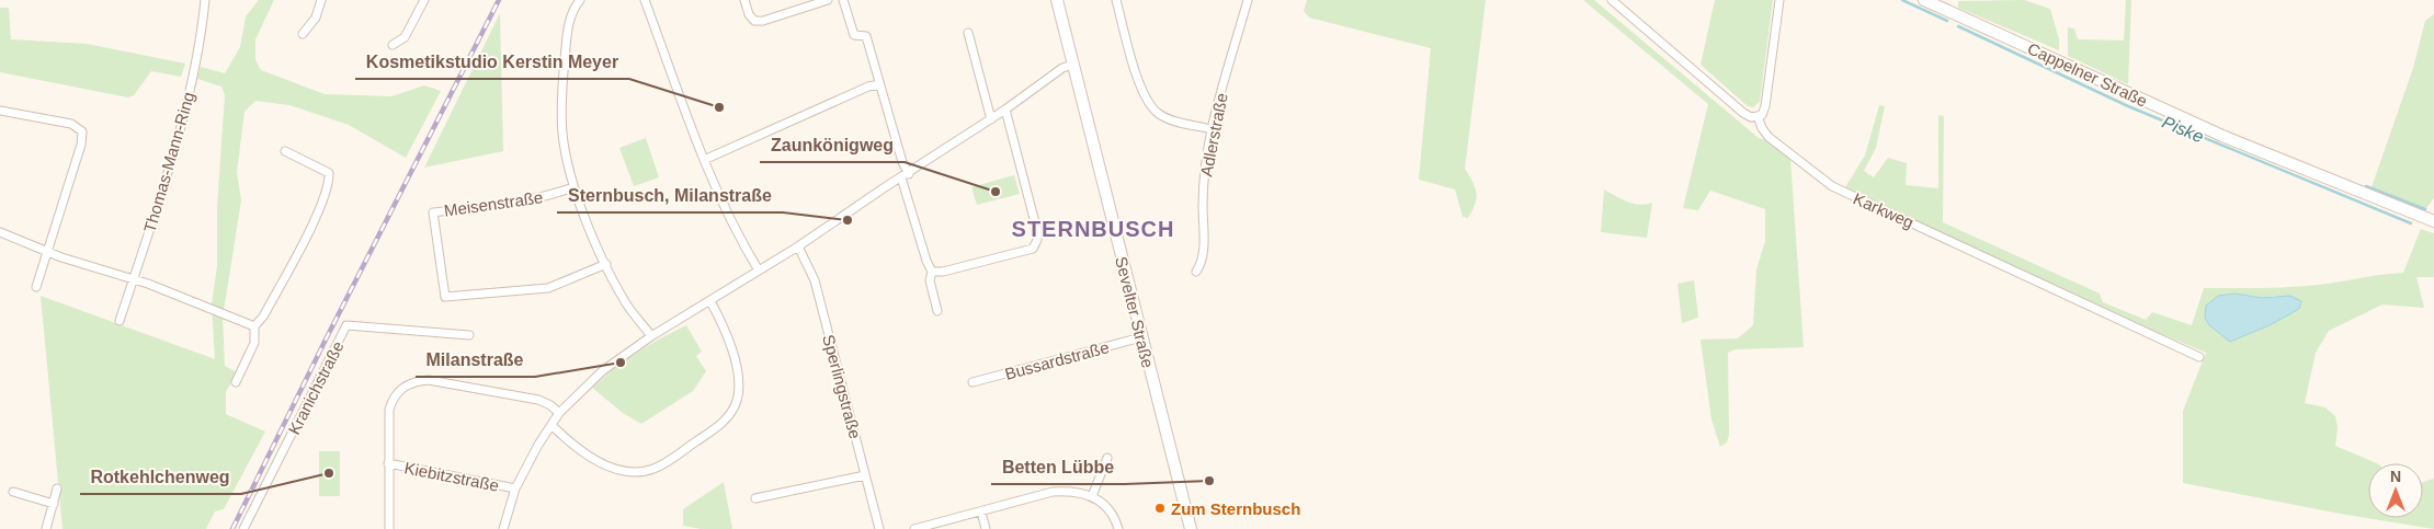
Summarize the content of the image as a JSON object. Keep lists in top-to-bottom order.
{
  "streets": {
    "street": [
      "Cappelner Straße",
      "Adlerstraße",
      "Thomas-Mann-Ring",
      "Meisenstraße",
      "Karkweg",
      "Sevelter Straße",
      "Bussardstraße",
      "Sperlingstraße",
      "Kranichstraße",
      "Kiebitzstraße"
    ]
  },
  "crossings": [
    ["Sevelter Straße", "Bussardstraße"]
  ],
  "districts": ["STERNBUSCH"],
  "water": ["Piske"],
  "places": [
    "Kosmetikstudio Kerstin Meyer",
    "Zaunkönigweg",
    "Sternbusch, Milanstraße",
    "Milanstraße",
    "Rotkehlchenweg",
    "Betten Lübbe",
    "Zum Sternbusch"
  ],
  "north": "top"
}
